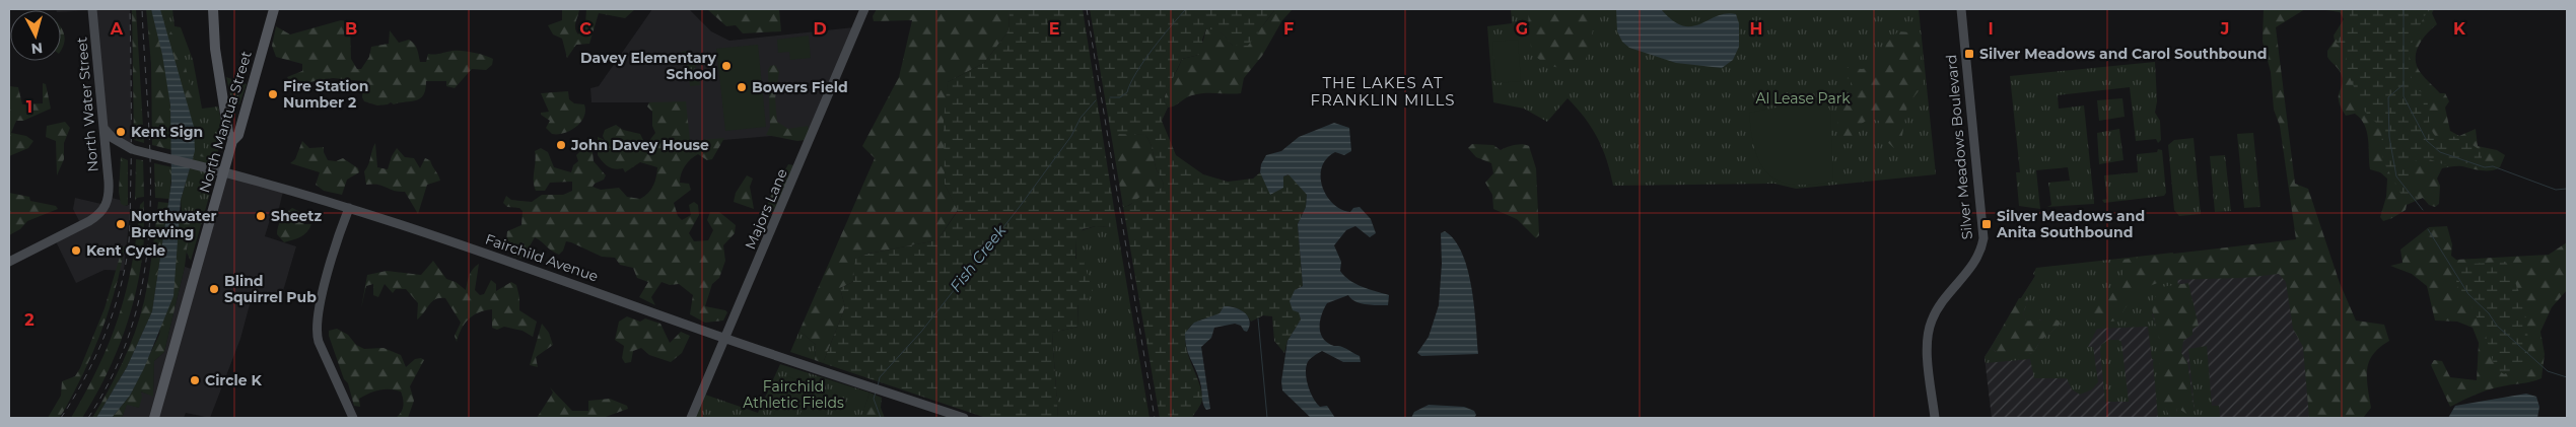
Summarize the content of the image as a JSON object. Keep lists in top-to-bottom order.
{
  "streets": {
    "main road": ["North Mantua Street"],
    "street": [
      "North Water Street",
      "Silver Meadows Boulevard",
      "Majors Lane",
      "Fairchild Avenue"
    ]
  },
  "crossings": [
    ["North Water Street", "Fairchild Avenue"],
    ["North Mantua Street", "Fairchild Avenue"],
    ["Majors Lane", "Fairchild Avenue"]
  ],
  "districts": ["THE LAKES AT FRANKLIN MILLS"],
  "water": ["Fish Creek"],
  "parks": ["Al Lease Park", "Fairchild Athletic Fields"],
  "places": {
    "transit": ["Silver Meadows and Carol Southbound", "Silver Meadows and Anita Southbound"],
    "other": [
      "Davey Elementary School",
      "Bowers Field",
      "Fire Station Number 2",
      "Kent Sign",
      "John Davey House",
      "Sheetz",
      "Northwater Brewing",
      "Kent Cycle",
      "Blind Squirrel Pub",
      "Circle K"
    ]
  },
  "north": "bottom",
  "grid": {
    "columns": [
      "A",
      "B",
      "C",
      "D",
      "E",
      "F",
      "G",
      "H",
      "I",
      "J",
      "K"
    ],
    "rows": ["1", "2"]
  }
}
